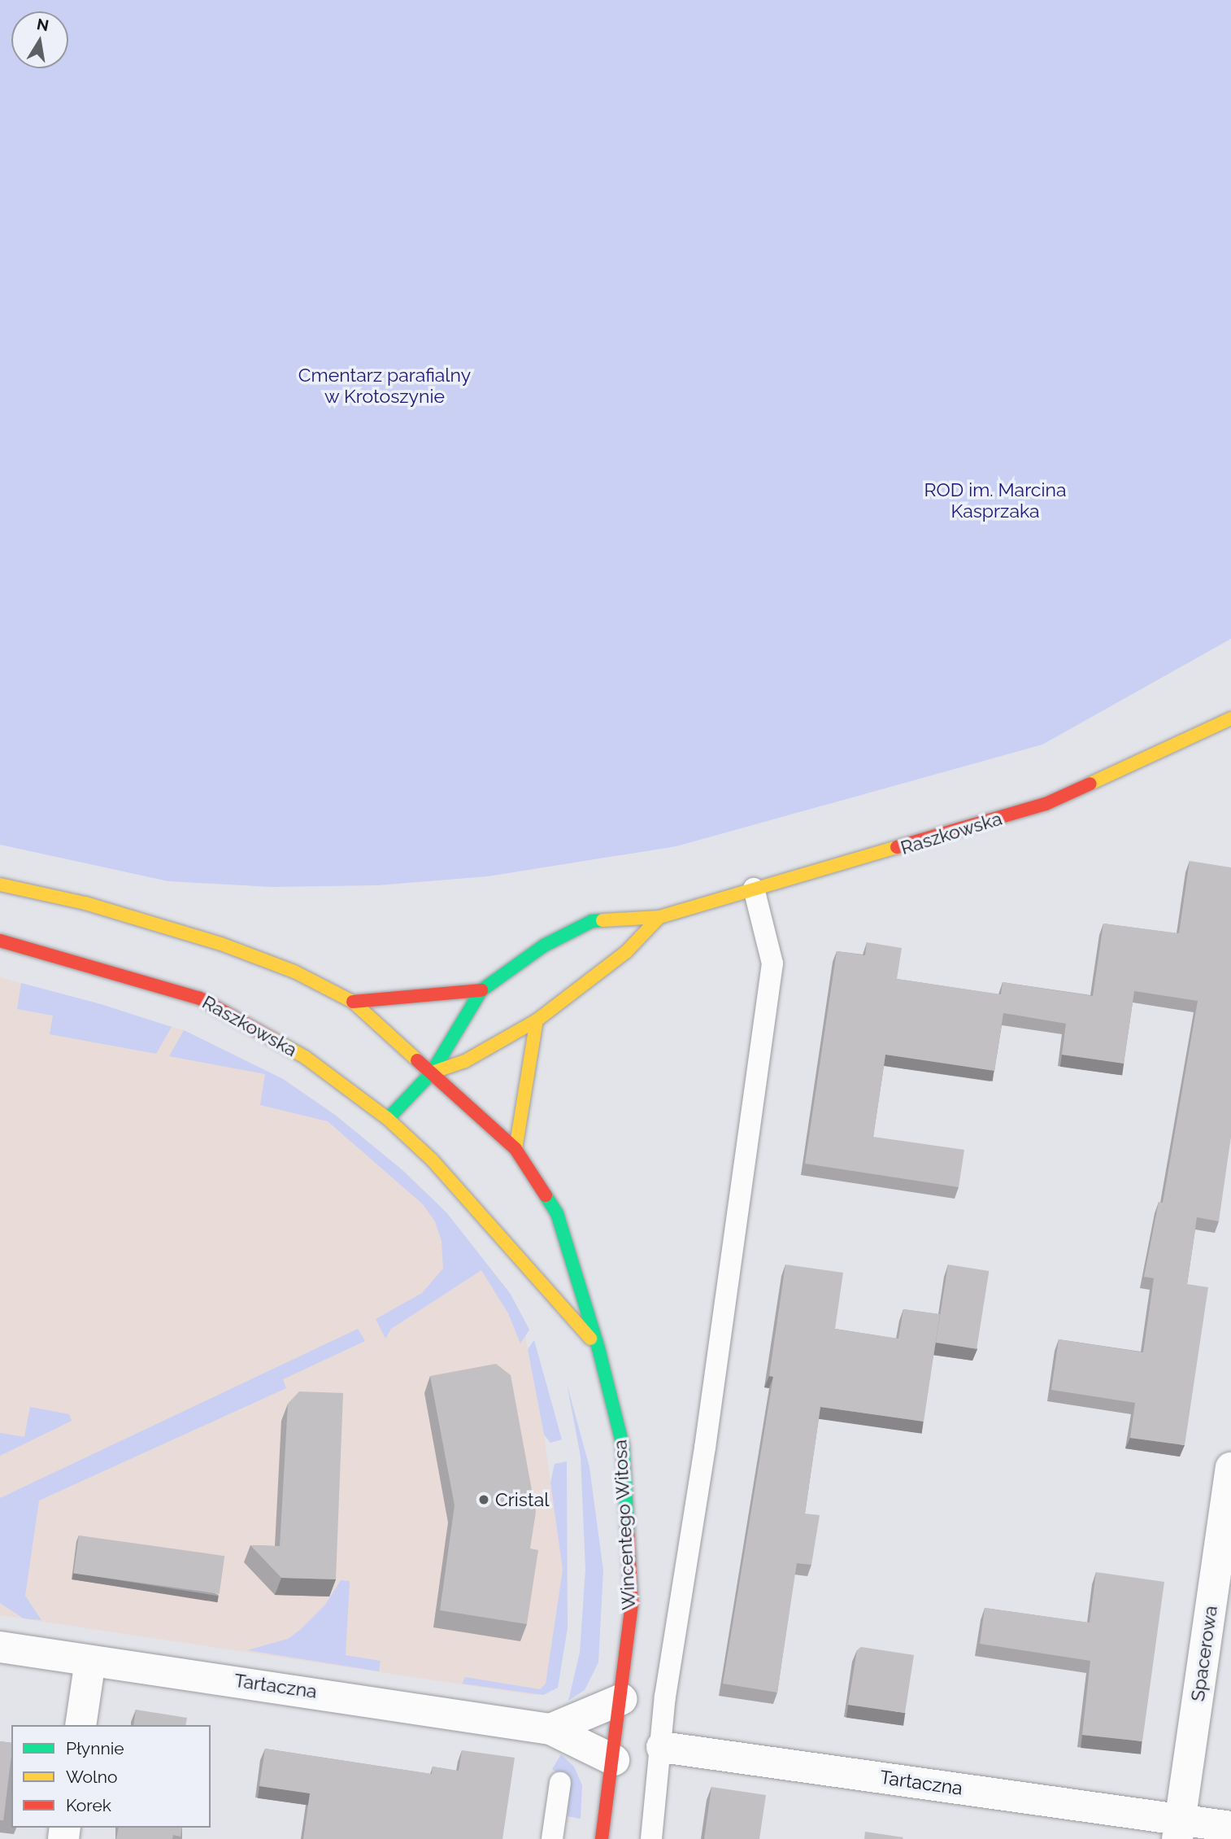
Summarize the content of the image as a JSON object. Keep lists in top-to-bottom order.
{
  "streets": {
    "main road": ["Raszkowska", "Wincentego Witosa"],
    "street": ["Spacerowa", "Tartaczna"]
  },
  "crossings": [
    ["Raszkowska", "Wincentego Witosa"],
    ["Wincentego Witosa", "Tartaczna"],
    ["Spacerowa", "Tartaczna"]
  ],
  "parks": ["Cmentarz parafialny w Krotoszynie", "ROD im. Marcina Kasprzaka"],
  "places": ["Cristal"],
  "legend": ["Płynnie", "Wolno", "Korek"],
  "north": "top"
}
